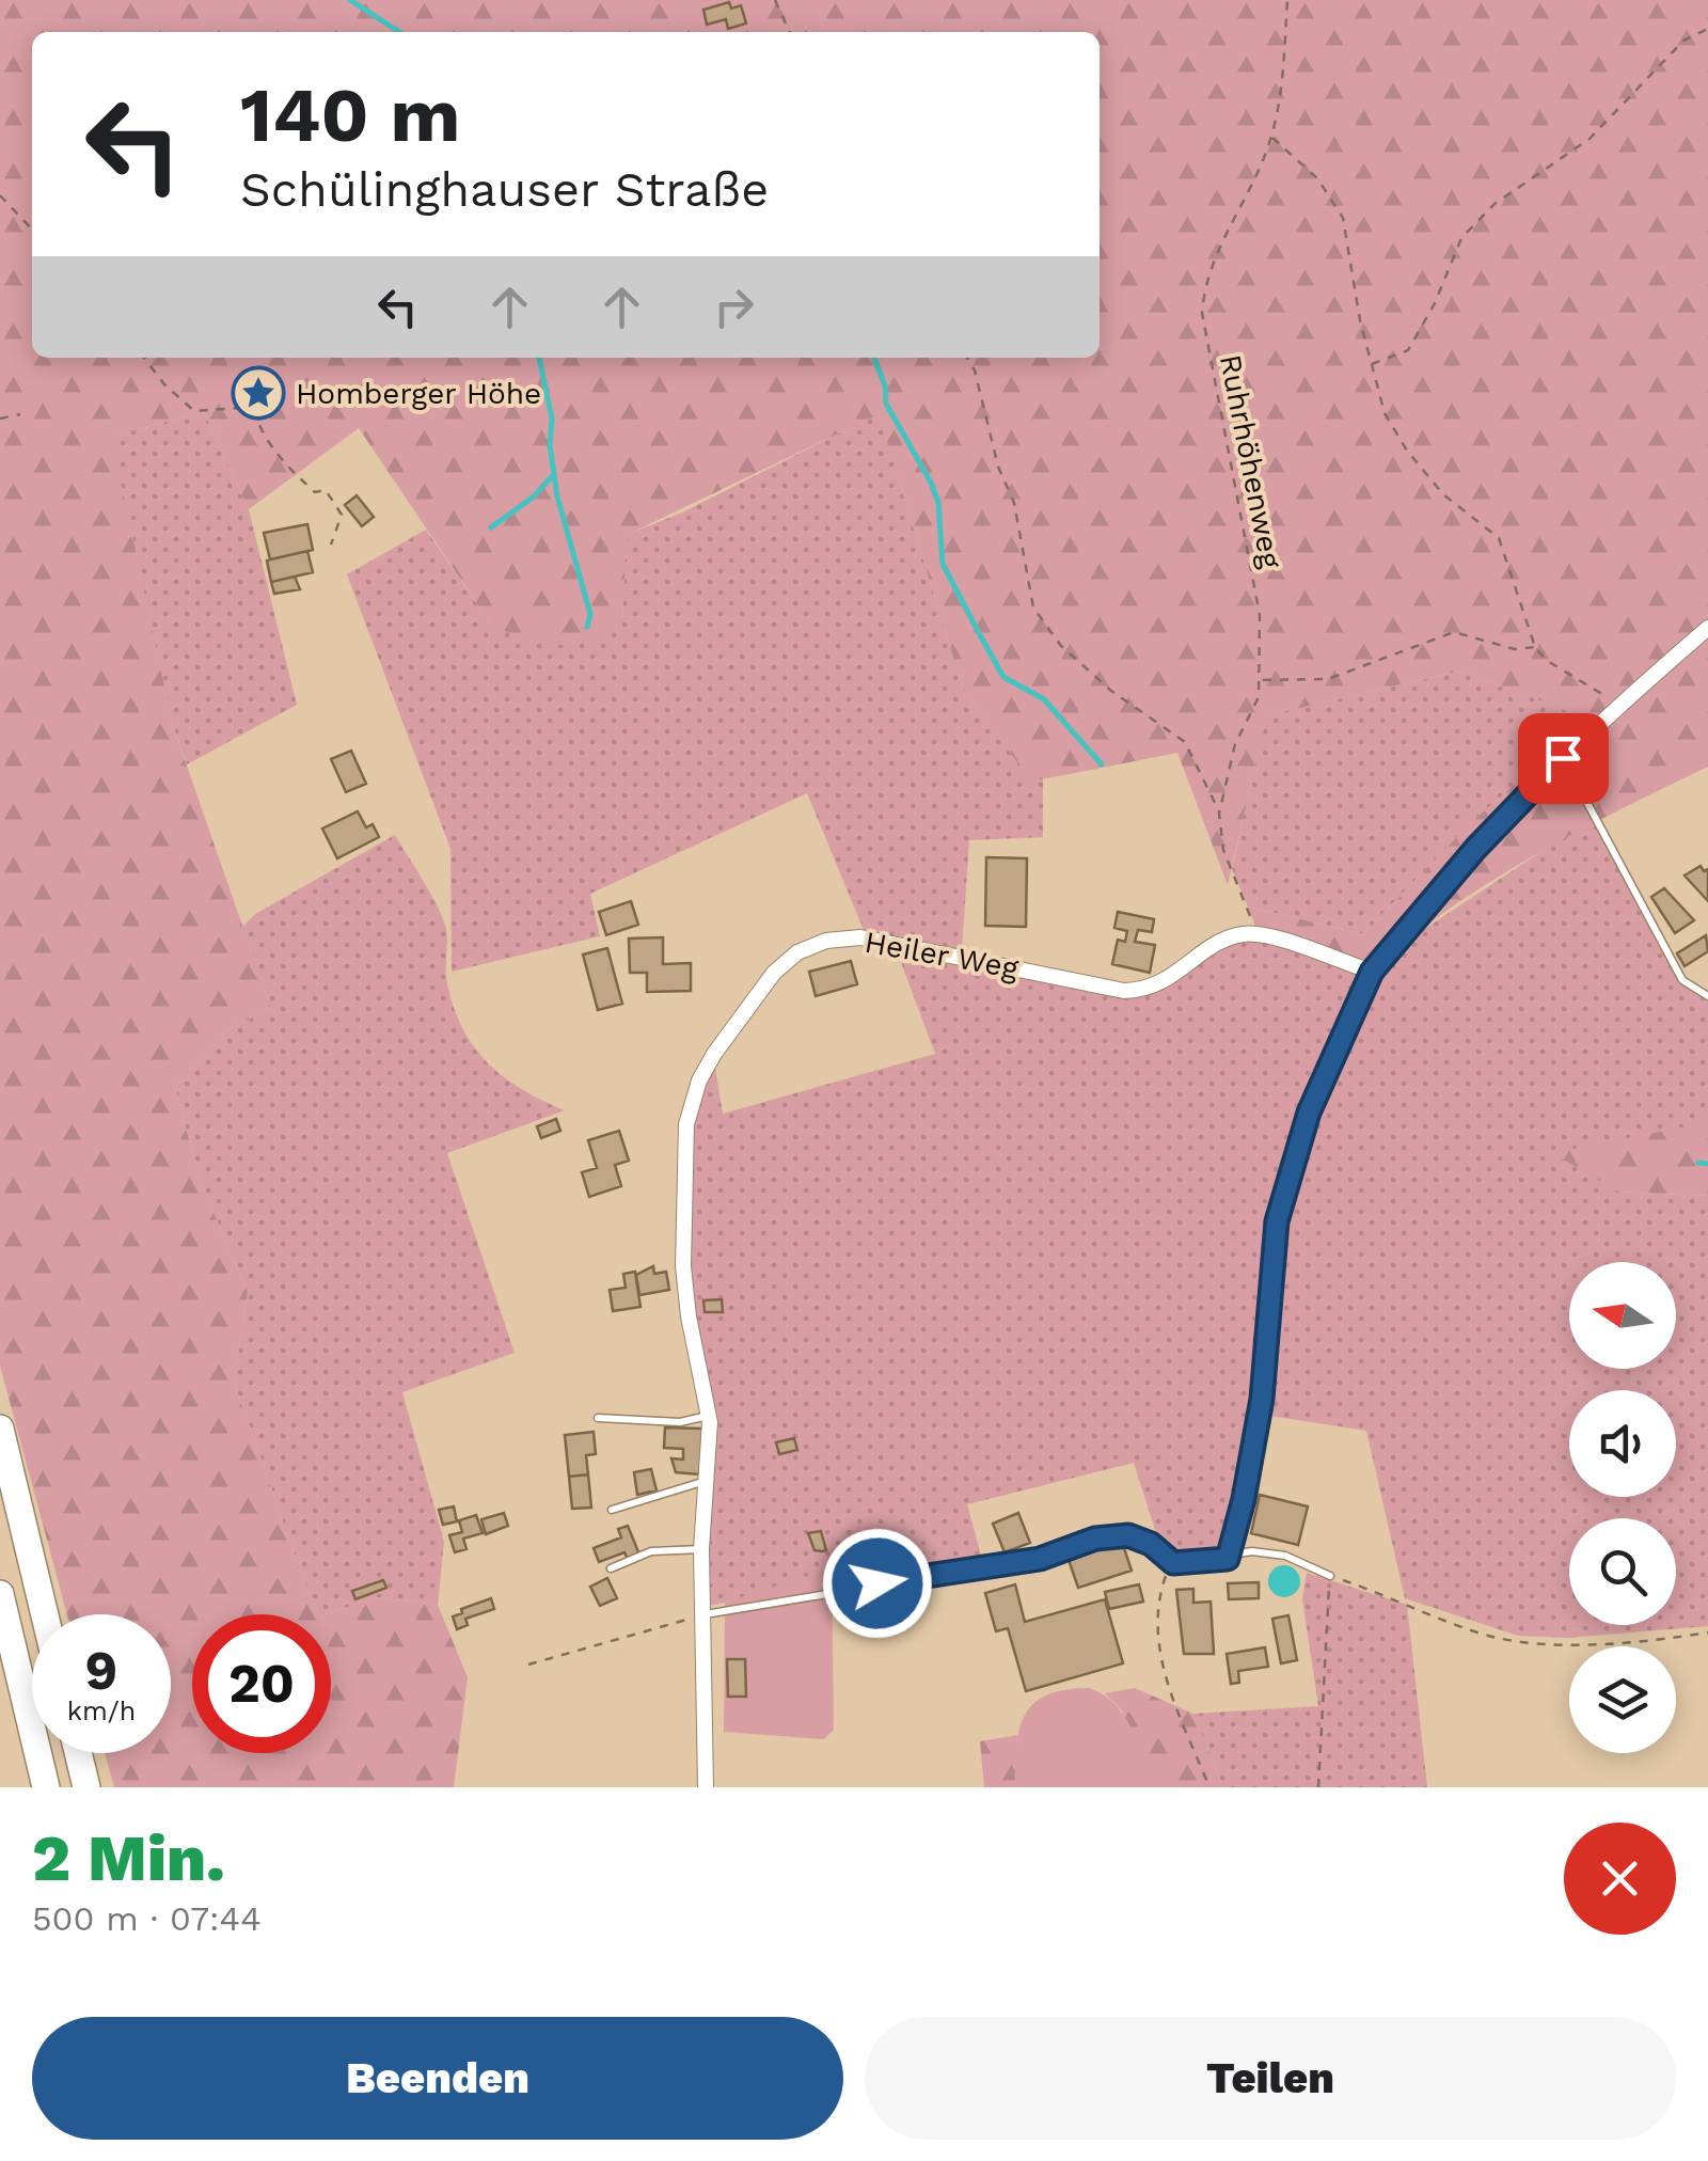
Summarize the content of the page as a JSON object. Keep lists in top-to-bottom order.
{
  "streets": {
    "street": ["Heiler Weg"],
    "path": ["Ruhrhöhenweg"]
  },
  "crossings": [
    ["Ruhrhöhenweg", "Heiler Weg"]
  ],
  "places": {
    "place": ["Homberger Höhe"]
  },
  "north": "left",
  "page": {
    "turn": ["140 m", "Schülinghauser Straße"],
    "speed": "9 km/h",
    "limit": "20",
    "heading": ["2 Min.", "500 m · 07:44"],
    "buttons": ["Beenden", "Teilen"]
  }
}
